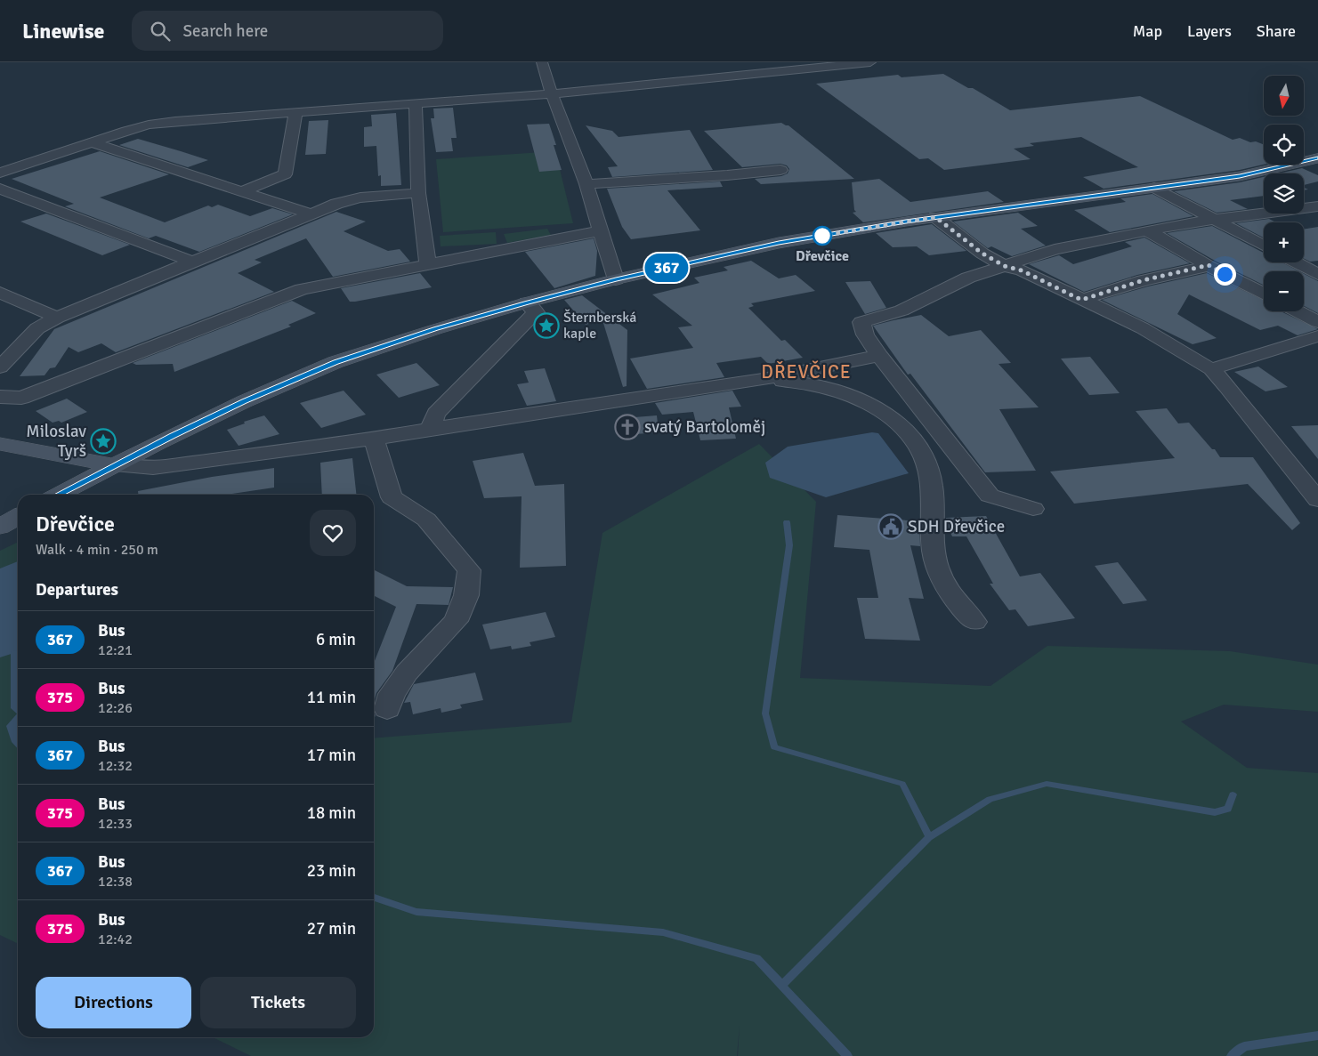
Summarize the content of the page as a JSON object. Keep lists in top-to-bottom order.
{
  "districts": ["DŘEVČICE"],
  "places": {
    "other": ["Dřevčice"],
    "place": ["Šternberská kaple", "Miloslav Tyrš"],
    "church": ["svatý Bartoloměj"],
    "public building": ["SDH Dřevčice"]
  },
  "lines": ["bus line 367"],
  "north": "bottom",
  "page": {
    "header": "Linewise",
    "search": "Search here",
    "nav": ["Map", "Layers", "Share"],
    "on_map": "367",
    "map_buttons": ["+", "−"],
    "heading": [
      ["Dřevčice", "Walk · 4 min · 250 m"],
      "Departures"
    ],
    "list": [
      {
        "mark": "367",
        "name": "Bus",
        "note": "12:21",
        "value": "6 min"
      },
      {
        "mark": "375",
        "name": "Bus",
        "note": "12:26",
        "value": "11 min"
      },
      {
        "mark": "367",
        "name": "Bus",
        "note": "12:32",
        "value": "17 min"
      },
      {
        "mark": "375",
        "name": "Bus",
        "note": "12:33",
        "value": "18 min"
      },
      {
        "mark": "367",
        "name": "Bus",
        "note": "12:38",
        "value": "23 min"
      },
      {
        "mark": "375",
        "name": "Bus",
        "note": "12:42",
        "value": "27 min"
      }
    ],
    "buttons": ["Directions", "Tickets"]
  }
}
